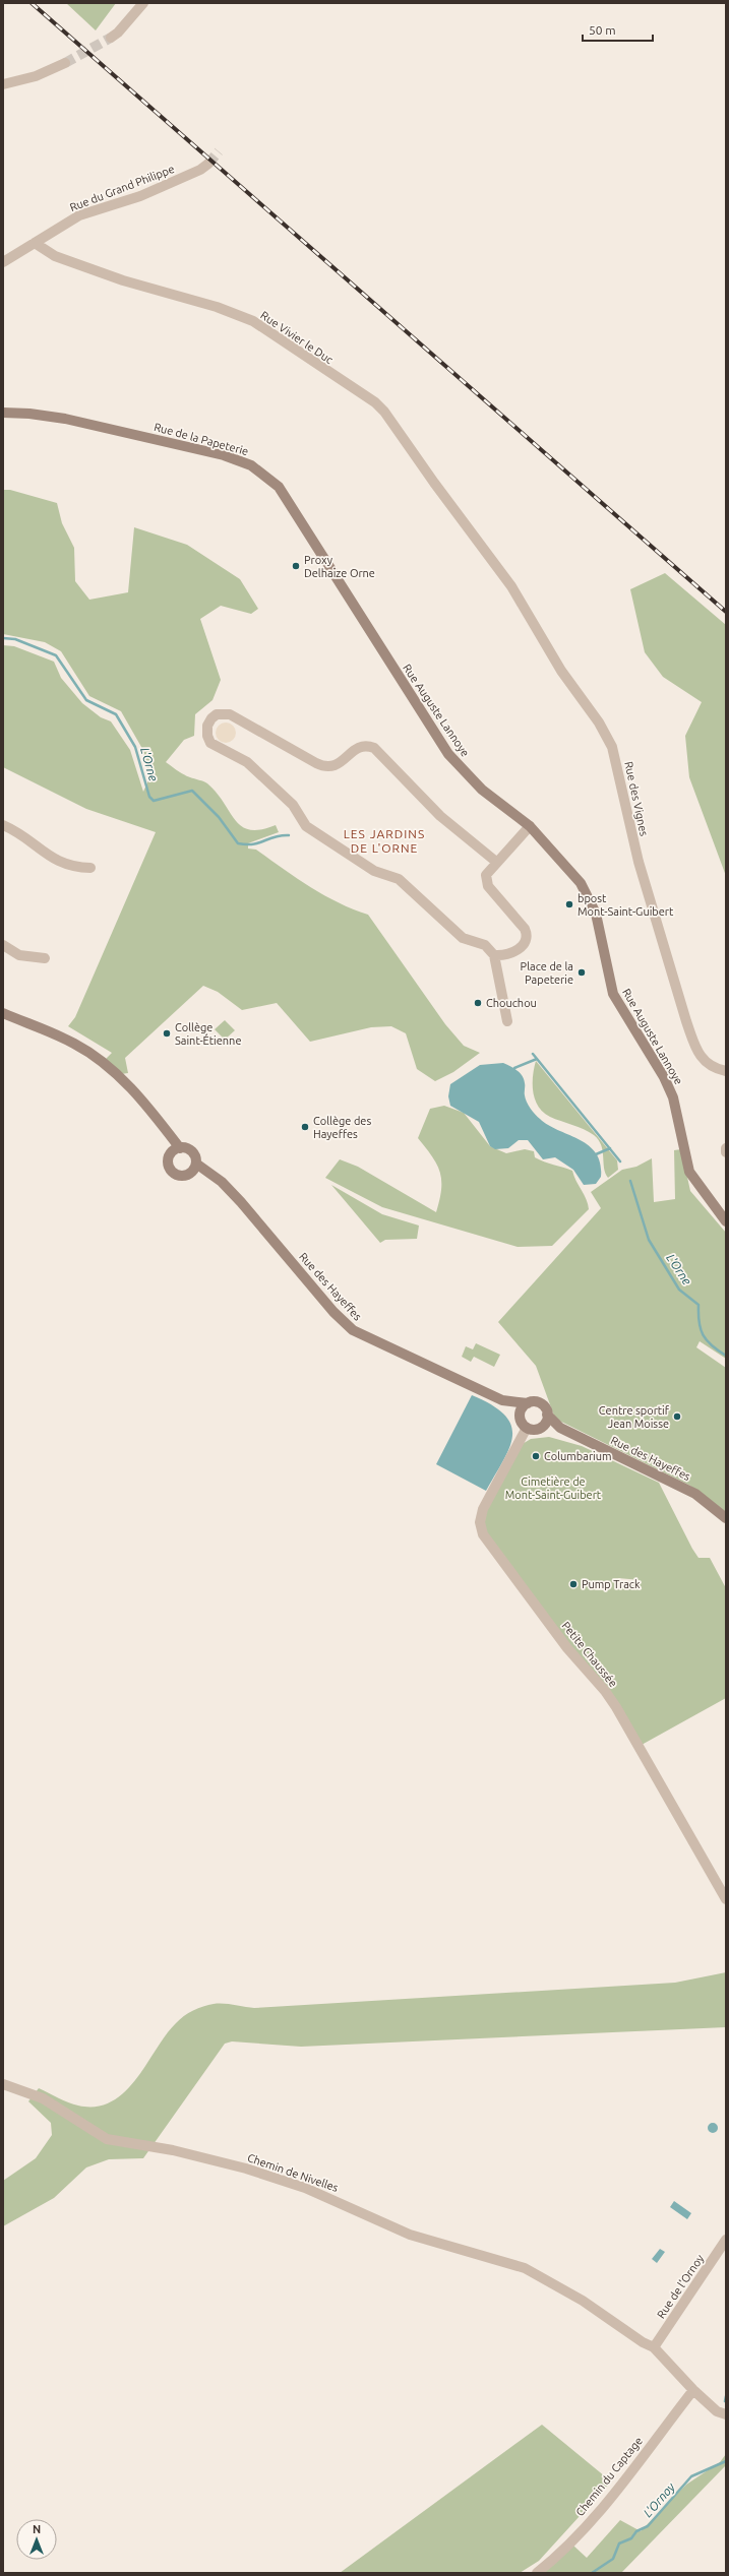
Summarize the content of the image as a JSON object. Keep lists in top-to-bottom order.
{
  "streets": {
    "street": [
      "Rue du Grand Philippe",
      "Rue Vivier le Duc",
      "Rue de la Papeterie",
      "Rue Auguste Lannoye",
      "Rue des Vignes",
      "Rue des Hayeffes",
      "Petite Chaussée",
      "Chemin de Nivelles",
      "Rue de l'Ornoy",
      "Chemin du Captage"
    ]
  },
  "crossings": [
    ["Rue du Grand Philippe", "Rue Vivier le Duc"],
    ["Rue Vivier le Duc", "Rue des Vignes"],
    ["Rue de la Papeterie", "Rue Auguste Lannoye"],
    ["Rue des Hayeffes", "Petite Chaussée"],
    ["Chemin de Nivelles", "Rue de l'Ornoy"],
    ["Chemin de Nivelles", "Chemin du Captage"]
  ],
  "districts": ["LES JARDINS DE L'ORNE"],
  "water": ["L'Orne", "L'Ornoy"],
  "parks": ["Cimetière de Mont-Saint-Guibert"],
  "places": [
    "Proxy Delhaize Orne",
    "bpost Mont-Saint-Guibert",
    "Place de la Papeterie",
    "Chouchou",
    "Collège Saint-Étienne",
    "Collège des Hayeffes",
    "Centre sportif Jean Moisse",
    "Columbarium",
    "Pump Track"
  ],
  "scale_bar": "50 m",
  "north": "top"
}
